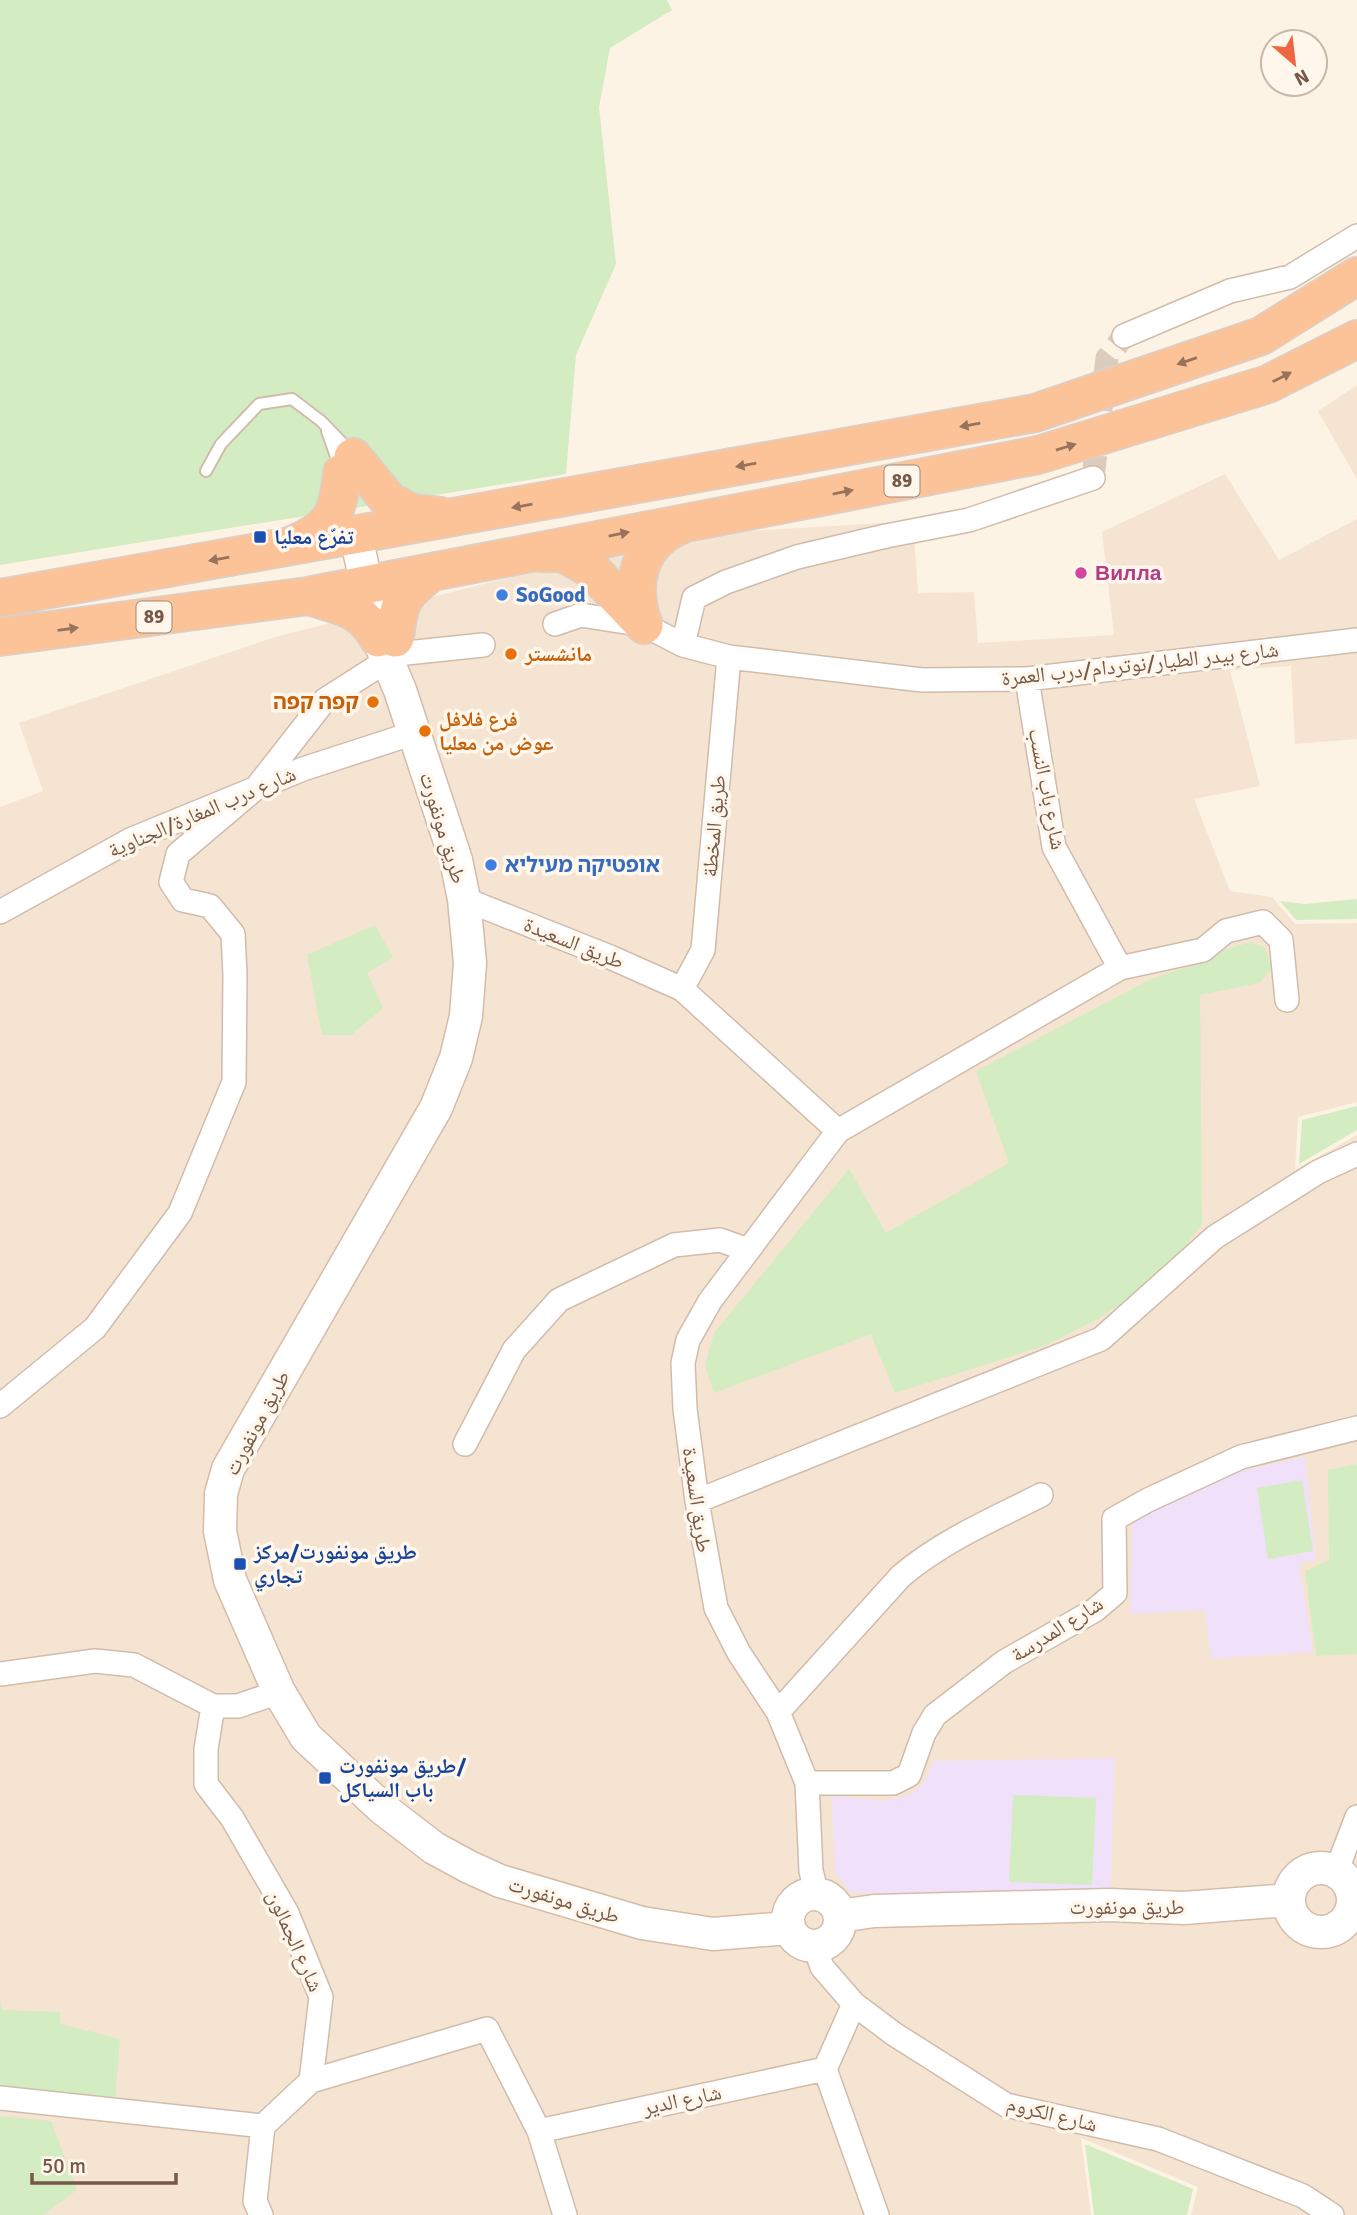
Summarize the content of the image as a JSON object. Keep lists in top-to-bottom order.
{
  "streets": {
    "highway": ["89"],
    "main road": ["طريق مونفورت"],
    "street": [
      "شارع بيدر الطيار/نوتردام/درب العمرة",
      "شارع باب النسب",
      "شارع درب المغارة/الجناوية",
      "طريق المخطة",
      "طريق السعيدة",
      "شارع المدرسة",
      "شارع الجمالون",
      "شارع الدير",
      "شارع الكروم"
    ]
  },
  "crossings": [
    ["89", "طريق مونفورت"],
    ["شارع بيدر الطيار/نوتردام/درب العمرة", "شارع باب النسب"],
    ["شارع بيدر الطيار/نوتردام/درب العمرة", "طريق المخطة"],
    ["شارع باب النسب", "طريق السعيدة"],
    ["شارع درب المغارة/الجناوية", "طريق مونفورت"],
    ["طريق المخطة", "طريق السعيدة"],
    ["طريق مونفورت", "طريق السعيدة"],
    ["طريق مونفورت", "شارع الكروم"],
    ["طريق السعيدة", "شارع المدرسة"],
    ["طريق السعيدة", "شارع الكروم"]
  ],
  "places": {
    "transit": ["تفرّع معليا", "طريق مونفورت/مركز تجاري", "طريق مونفورت/ باب السياكل"],
    "other": [
      "Вилла",
      "SoGood",
      "مانشستر",
      "קפה קפה",
      "فرع فلافل عوض من معليا",
      "אופטיקה מעיליא"
    ]
  },
  "scale_bar": "50 m",
  "north": "bottom right"
}
